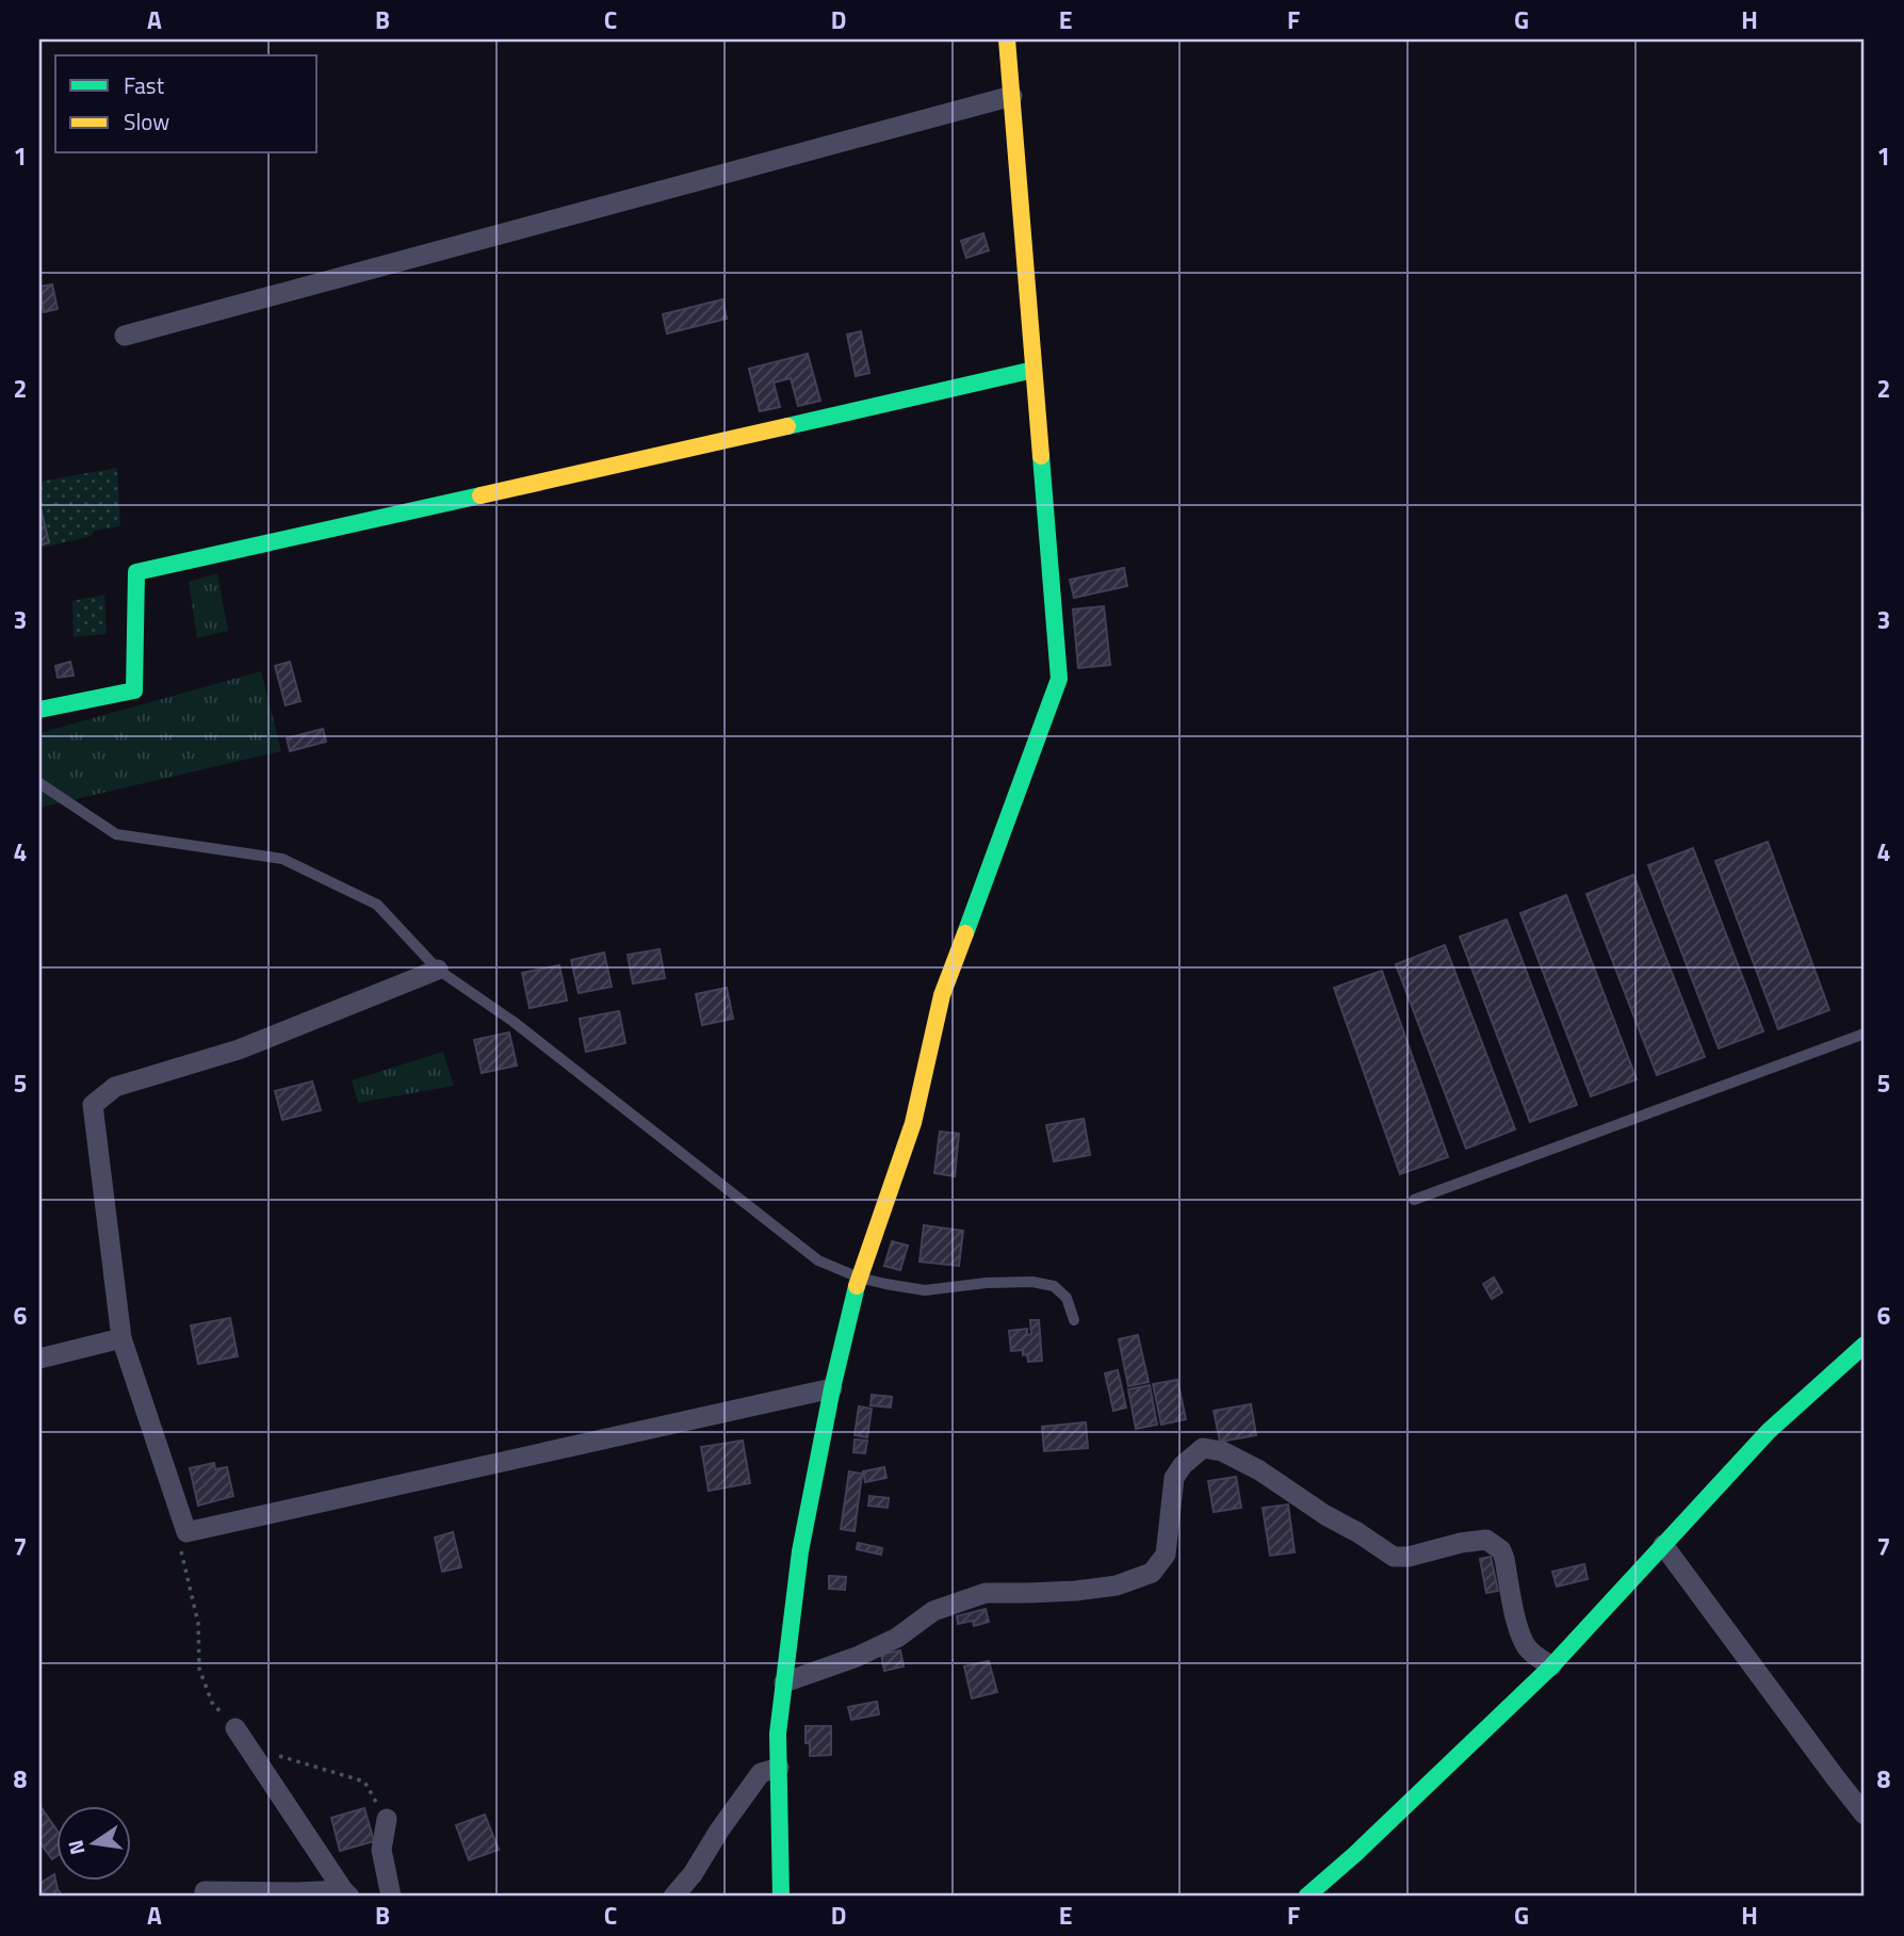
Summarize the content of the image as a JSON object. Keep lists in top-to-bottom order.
{
  "legend": ["Fast", "Slow"],
  "north": "left",
  "grid": {
    "columns": [
      "A",
      "B",
      "C",
      "D",
      "E",
      "F",
      "G",
      "H"
    ],
    "rows": [
      "1",
      "2",
      "3",
      "4",
      "5",
      "6",
      "7",
      "8"
    ]
  }
}
